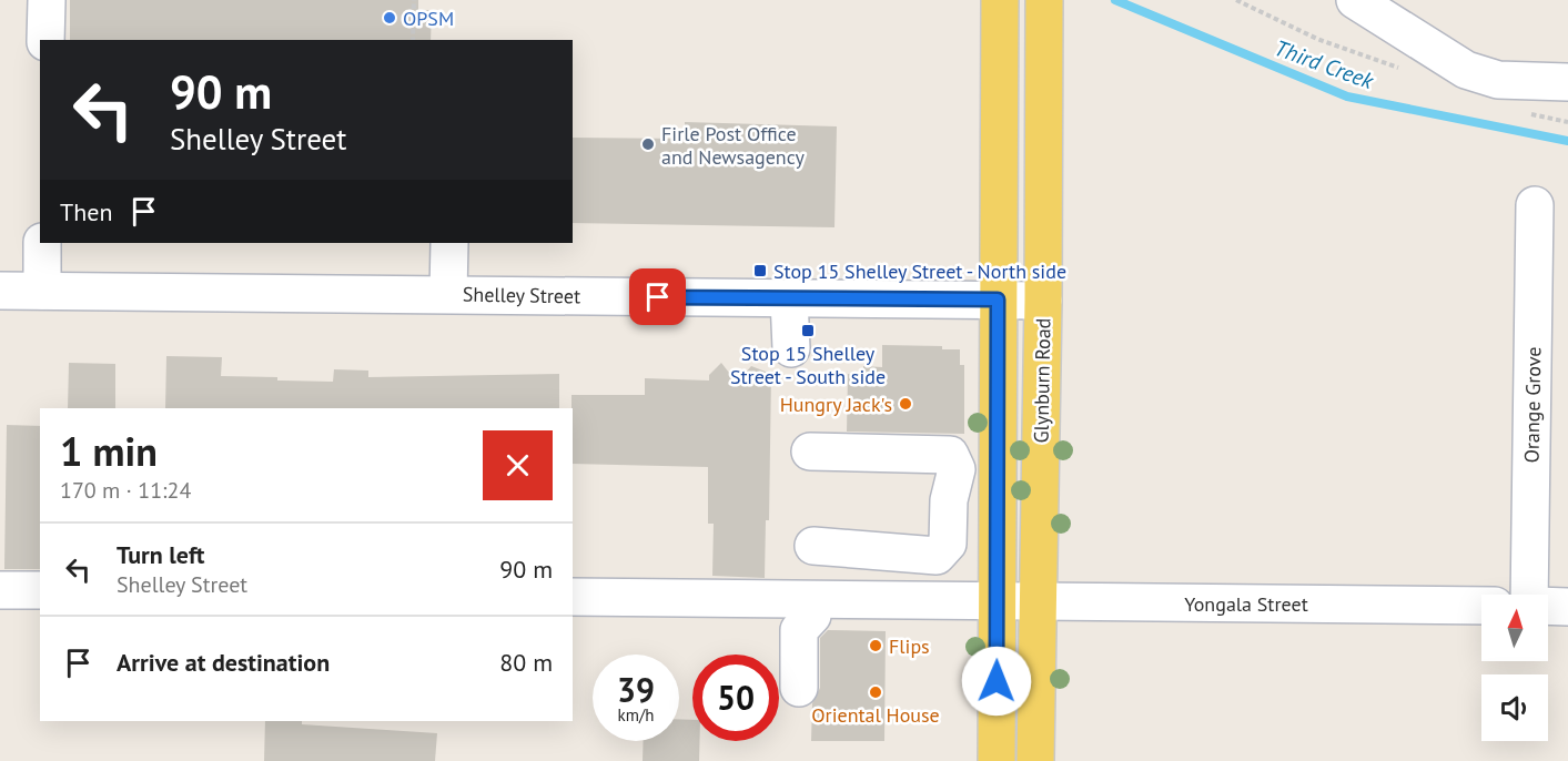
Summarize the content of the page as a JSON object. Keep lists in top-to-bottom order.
{
  "streets": {
    "main road": ["Glynburn Road"],
    "street": ["Shelley Street", "Orange Grove", "Yongala Street"]
  },
  "crossings": [
    ["Shelley Street", "Glynburn Road"],
    ["Glynburn Road", "Yongala Street"]
  ],
  "water": ["Third Creek"],
  "places": {
    "other": [
      "OPSM",
      "Firle Post Office and Newsagency",
      "Hungry Jack's",
      "Flips",
      "Oriental House"
    ],
    "transit": ["Stop 15 Shelley Street - North side", "Stop 15 Shelley Street - South side"]
  },
  "north": "top",
  "page": {
    "turn": ["90 m", "Shelley Street"],
    "then": "Then",
    "heading": ["1 min", "170 m · 11:24"],
    "list": [
      {
        "name": "Turn left",
        "note": "Shelley Street",
        "value": "90 m"
      },
      {
        "name": "Arrive at destination",
        "value": "80 m"
      }
    ],
    "speed": "39 km/h",
    "limit": "50"
  }
}
